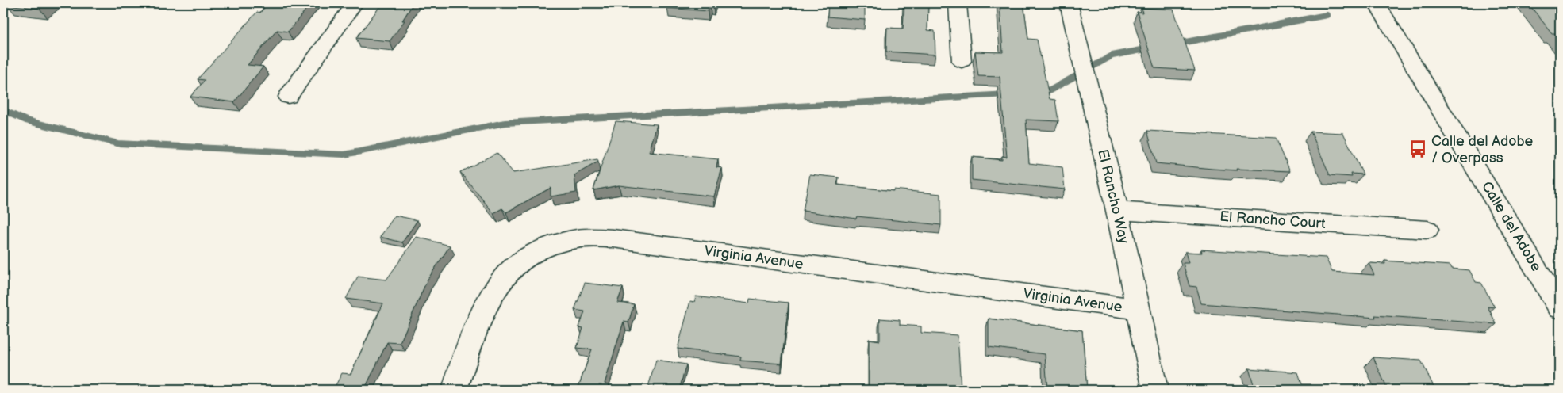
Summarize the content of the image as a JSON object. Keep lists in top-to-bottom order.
{
  "streets": {
    "street": [
      "El Rancho Way",
      "El Rancho Court",
      "Calle del Adobe",
      "Virginia Avenue"
    ]
  },
  "crossings": [
    ["El Rancho Way", "El Rancho Court"],
    ["El Rancho Way", "Virginia Avenue"]
  ],
  "places": {
    "bus stop": ["Calle del Adobe / Overpass"]
  }
}
